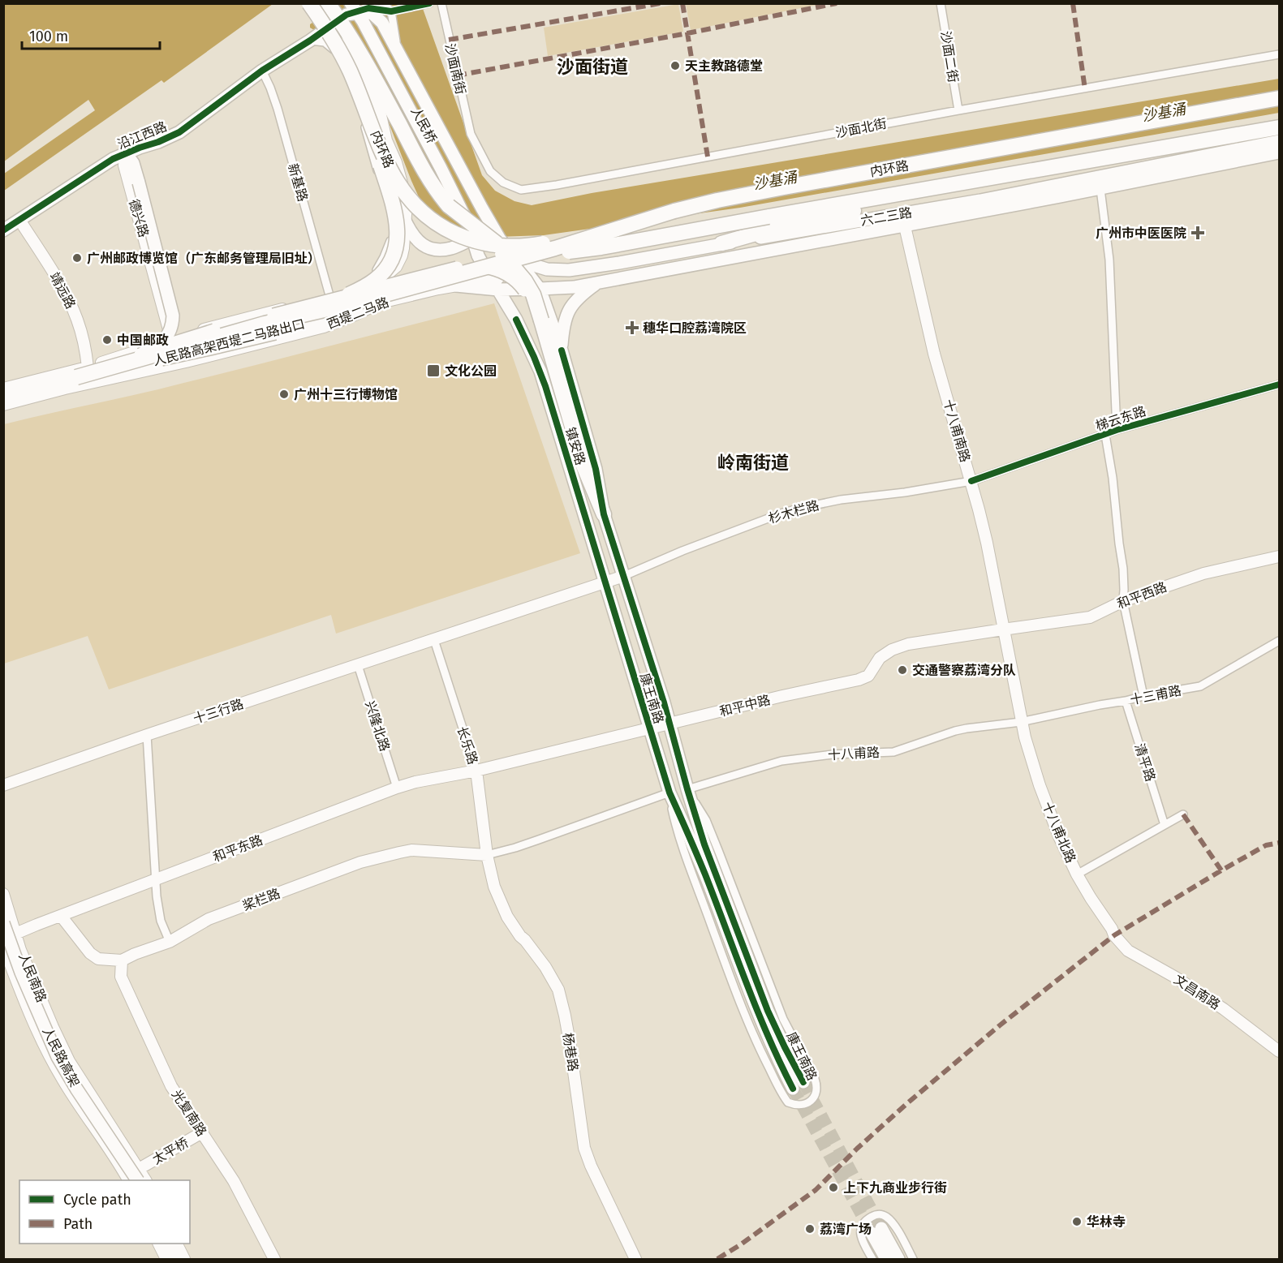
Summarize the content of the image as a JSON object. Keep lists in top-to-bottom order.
{
  "streets": {
    "highway": ["内环路"],
    "main road": [
      "人民桥",
      "沿江西路",
      "六二三路",
      "人民路高架西堤二马路出口",
      "镇安路",
      "康王南路",
      "人民路高架"
    ],
    "street": [
      "沙面二街",
      "沙面南街",
      "沙面北街",
      "新基路",
      "德兴路",
      "靖远路",
      "西堤二马路",
      "梯云东路",
      "十八甫南路",
      "杉木栏路",
      "和平西路",
      "十三甫路",
      "和平中路",
      "十三行路",
      "兴隆北路",
      "长乐路",
      "十八甫路",
      "清平路",
      "十八甫北路",
      "和平东路",
      "桨栏路",
      "人民南路",
      "文昌南路",
      "杨巷路",
      "光复南路",
      "太平桥"
    ]
  },
  "crossings": [
    ["沙面二街", "沙面北街"],
    ["沙面南街", "沙面北街"],
    ["人民桥", "沿江西路"],
    ["人民桥", "内环路"],
    ["人民桥", "六二三路"],
    ["人民桥", "镇安路"],
    ["沿江西路", "内环路"],
    ["沿江西路", "新基路"],
    ["沿江西路", "德兴路"],
    ["沿江西路", "靖远路"],
    ["新基路", "西堤二马路"],
    ["六二三路", "西堤二马路"],
    ["六二三路", "十八甫南路"],
    ["六二三路", "镇安路"],
    ["德兴路", "西堤二马路"],
    ["靖远路", "西堤二马路"],
    ["西堤二马路", "人民路高架西堤二马路出口"],
    ["梯云东路", "十八甫南路"],
    ["梯云东路", "杉木栏路"],
    ["十八甫南路", "杉木栏路"],
    ["十八甫南路", "和平西路"],
    ["十八甫南路", "十三甫路"],
    ["十八甫南路", "和平中路"],
    ["十八甫南路", "十八甫路"],
    ["十八甫南路", "十八甫北路"],
    ["镇安路", "杉木栏路"],
    ["镇安路", "康王南路"],
    ["杉木栏路", "康王南路"],
    ["和平西路", "和平中路"],
    ["十三甫路", "十八甫路"],
    ["十三甫路", "清平路"],
    ["十三甫路", "十八甫北路"],
    ["康王南路", "和平中路"],
    ["康王南路", "十八甫路"],
    ["和平中路", "长乐路"],
    ["和平中路", "和平东路"],
    ["十三行路", "兴隆北路"],
    ["十三行路", "长乐路"],
    ["兴隆北路", "和平东路"],
    ["长乐路", "和平东路"],
    ["长乐路", "桨栏路"],
    ["长乐路", "杨巷路"],
    ["十八甫路", "十八甫北路"],
    ["十八甫北路", "文昌南路"],
    ["和平东路", "桨栏路"],
    ["和平东路", "人民南路"],
    ["桨栏路", "杨巷路"],
    ["桨栏路", "光复南路"],
    ["人民南路", "人民路高架"],
    ["人民南路", "太平桥"],
    ["人民路高架", "太平桥"],
    ["光复南路", "太平桥"]
  ],
  "districts": ["沙面街道", "岭南街道"],
  "water": ["沙基涌"],
  "places": {
    "other": [
      "天主教路德堂",
      "广州邮政博览馆（广东邮务管理局旧址）",
      "中国邮政",
      "广州十三行博物馆",
      "交通警察荔湾分队",
      "上下九商业步行街",
      "华林寺",
      "荔湾广场"
    ],
    "health": ["广州市中医医院", "穗华口腔荔湾院区"],
    "transit": ["文化公园"]
  },
  "legend": ["Cycle path", "Path"],
  "scale_bar": "100 m"
}
